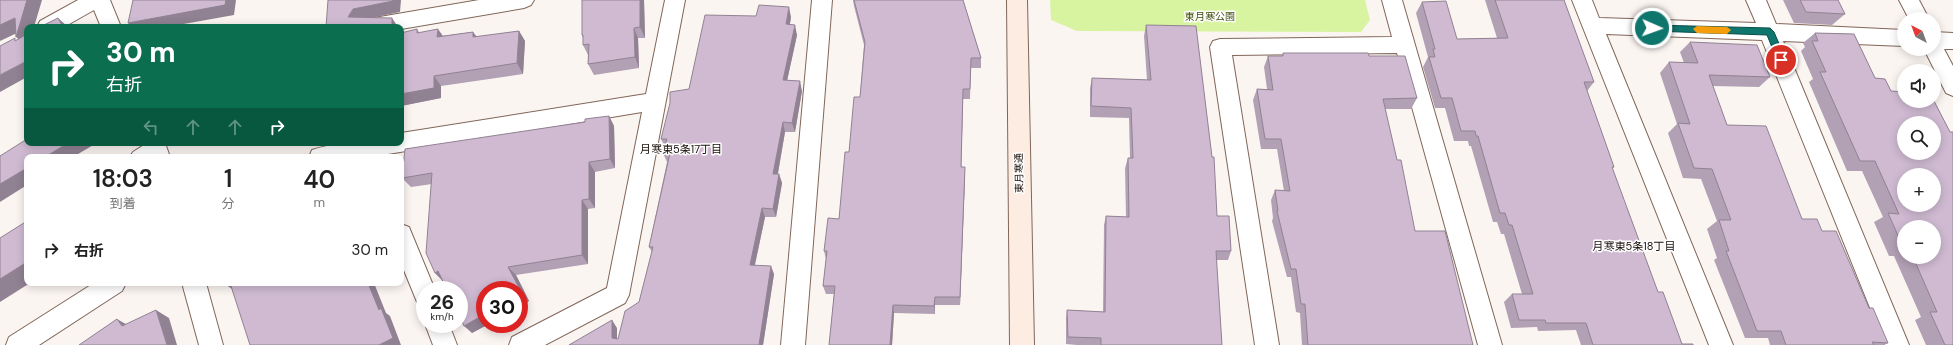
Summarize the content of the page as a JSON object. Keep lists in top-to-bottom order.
{
  "streets": {
    "street": ["東月寒通"]
  },
  "districts": ["月寒東5条17丁目", "月寒東5条18丁目"],
  "parks": ["東月寒公園"],
  "north": "top left",
  "page": {
    "map_buttons": ["+", "−"],
    "turn": ["30 m", "右折"],
    "eta": [
      "18:03",
      "到着",
      "1",
      "分",
      "40",
      "m"
    ],
    "list": [
      {
        "name": "右折",
        "value": "30 m"
      }
    ],
    "speed": "26 km/h",
    "limit": "30"
  }
}
